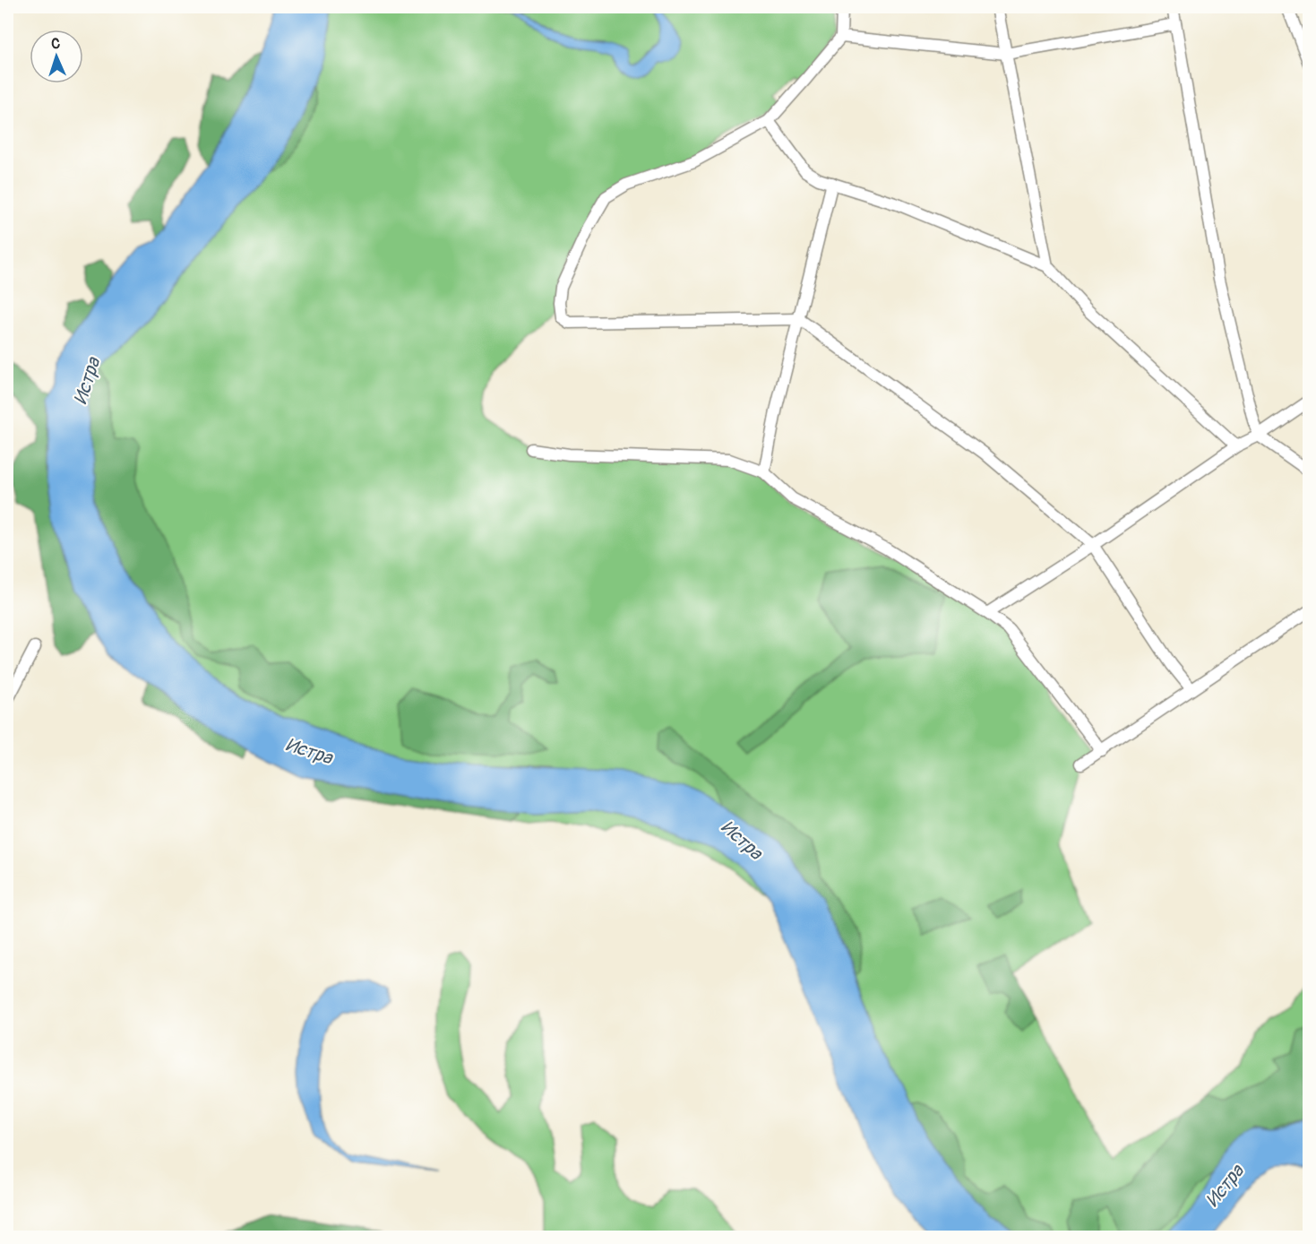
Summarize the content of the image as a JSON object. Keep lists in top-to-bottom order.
{
  "water": ["Истра"],
  "north": "top"
}
